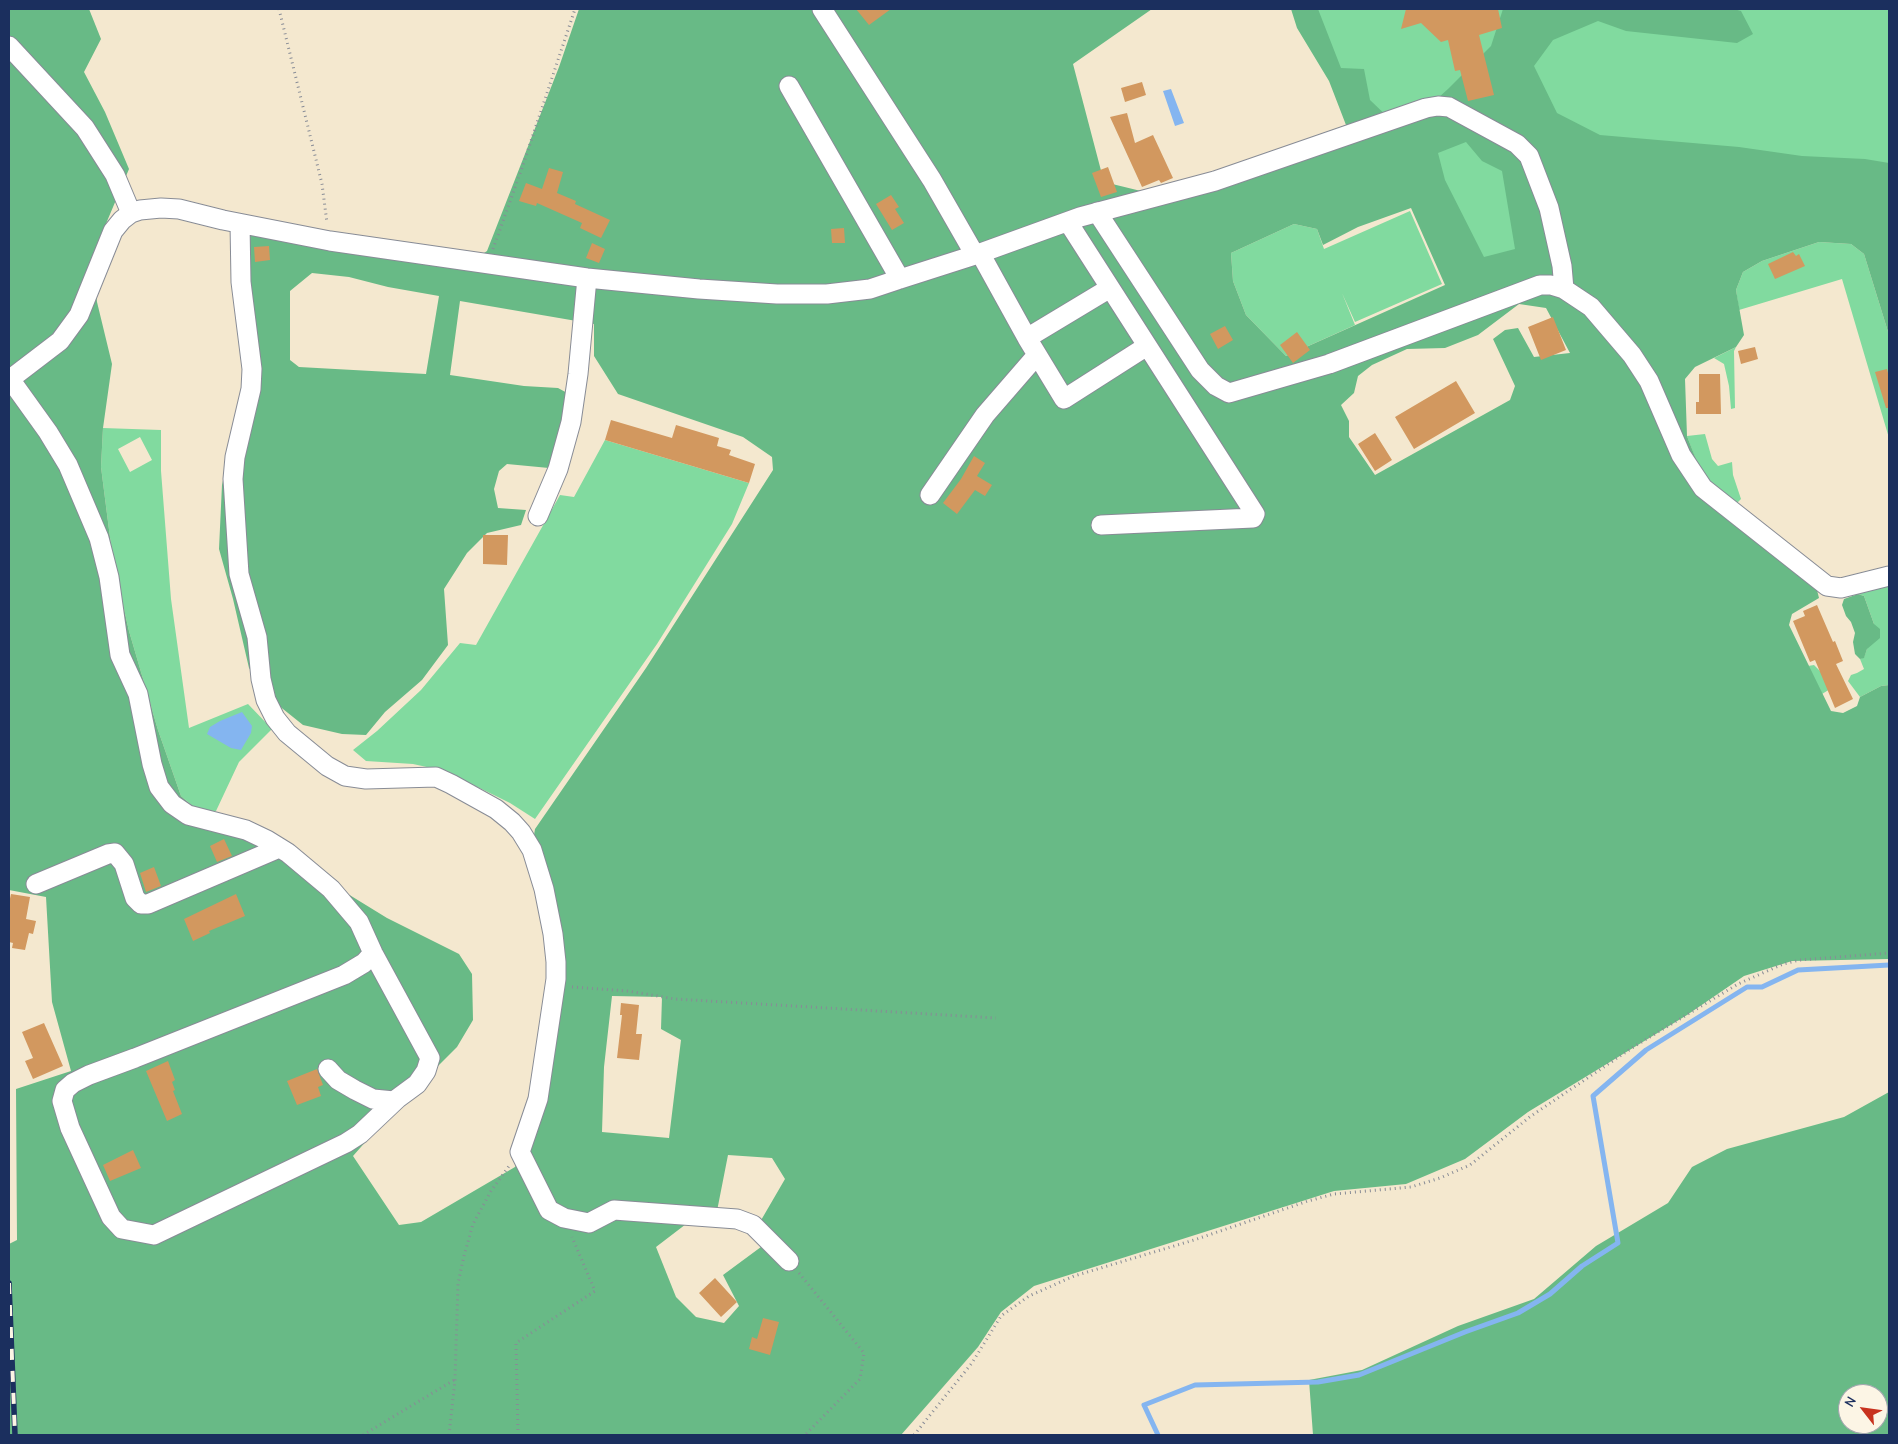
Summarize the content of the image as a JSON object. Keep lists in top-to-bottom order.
{
  "north": "top left"
}
